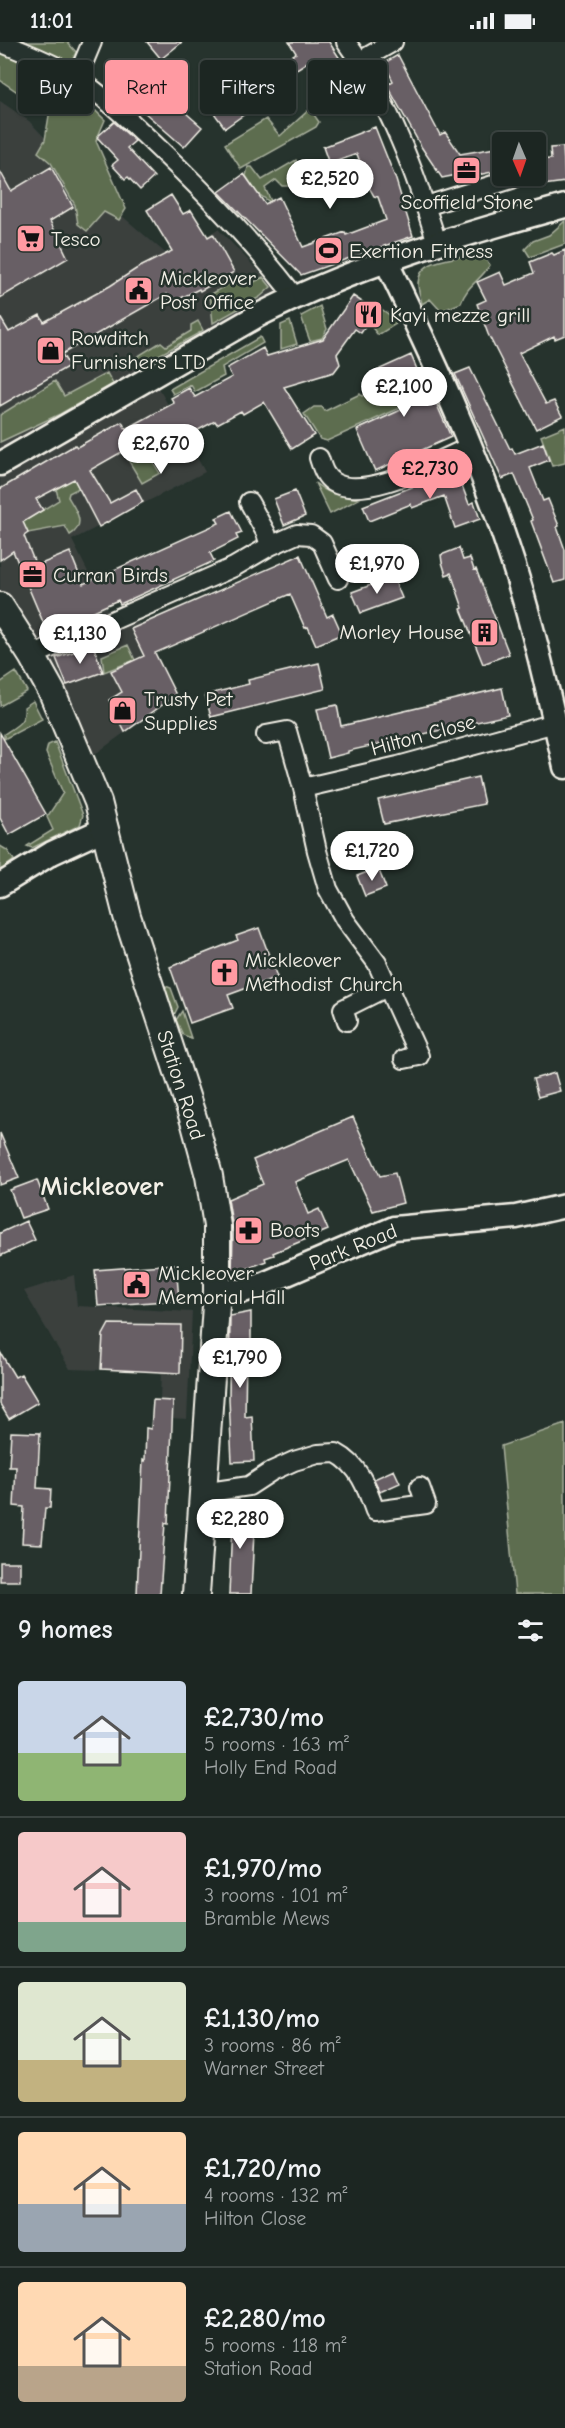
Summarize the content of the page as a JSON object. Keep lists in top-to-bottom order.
{
  "streets": {
    "main road": ["Station Road"],
    "street": ["Hilton Close", "Park Road"]
  },
  "crossings": [
    ["Station Road", "Park Road"]
  ],
  "districts": ["Mickleover"],
  "places": {
    "office": ["Scoffield Stone", "Curran Birds"],
    "supermarket": ["Tesco"],
    "sports": ["Exertion Fitness"],
    "public building": ["Mickleover Post Office", "Mickleover Memorial Hall"],
    "restaurant": ["Kayi mezze grill"],
    "shop": ["Rowditch Furnishers LTD", "Trusty Pet Supplies"],
    "building": ["Morley House"],
    "church": ["Mickleover Methodist Church"],
    "pharmacy": ["Boots"]
  },
  "north": "bottom",
  "page": {
    "status": "11:01",
    "chip": [
      "Buy",
      "Rent",
      "Filters",
      "New"
    ],
    "price": [
      "£2,520",
      "£2,100",
      "£2,670",
      "£2,730",
      "£1,970",
      "£1,130",
      "£1,720",
      "£1,790",
      "£2,280"
    ],
    "heading": "9 homes",
    "list": [
      {
        "name": "£2,730/mo",
        "note": "5 rooms · 163 m² · Holly End Road"
      },
      {
        "name": "£1,970/mo",
        "note": "3 rooms · 101 m² · Bramble Mews"
      },
      {
        "name": "£1,130/mo",
        "note": "3 rooms · 86 m² · Warner Street"
      },
      {
        "name": "£1,720/mo",
        "note": "4 rooms · 132 m² · Hilton Close"
      },
      {
        "name": "£2,280/mo",
        "note": "5 rooms · 118 m² · Station Road"
      }
    ]
  }
}
